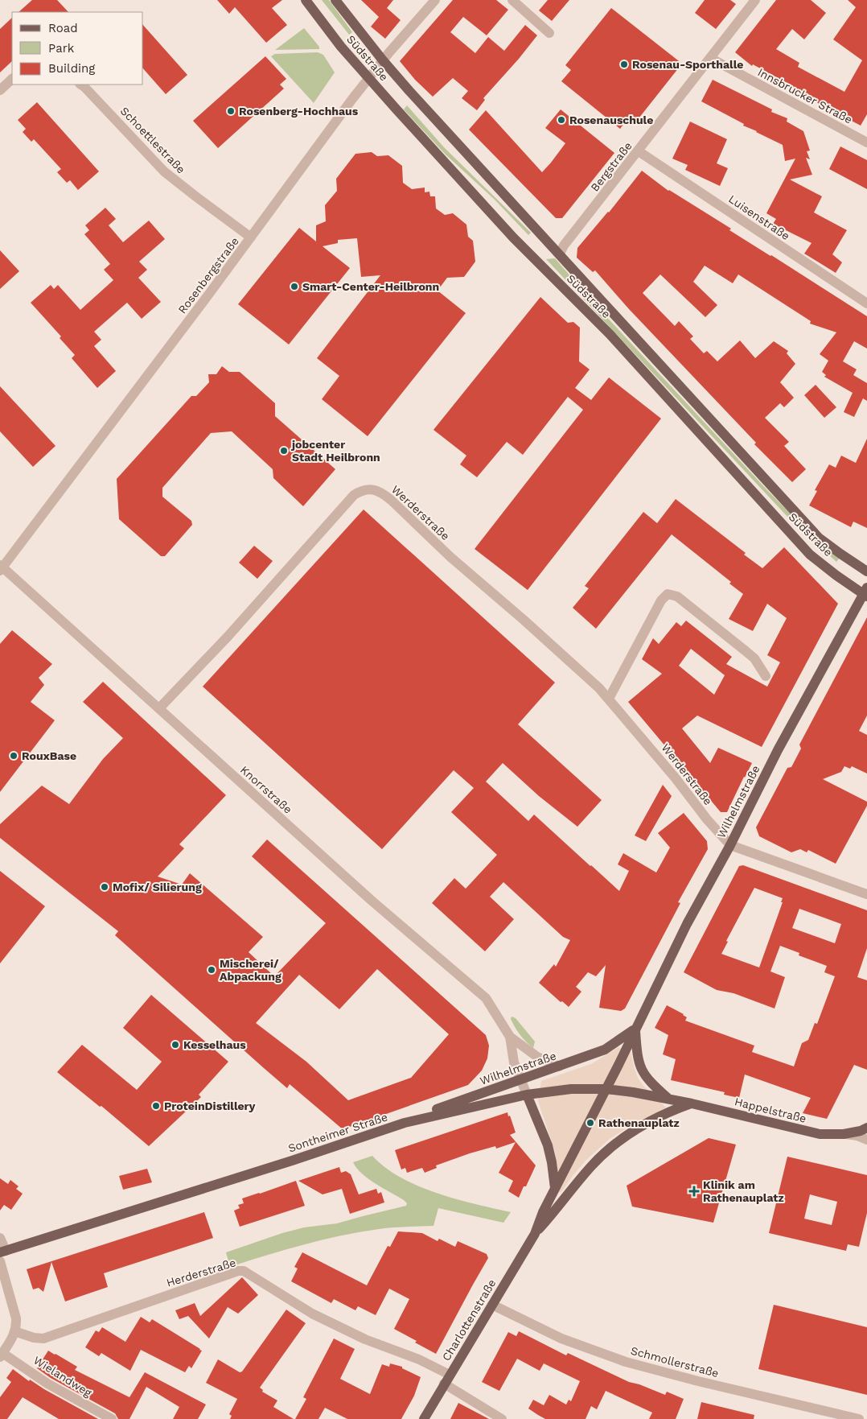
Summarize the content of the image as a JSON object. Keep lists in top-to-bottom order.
{
  "streets": {
    "main road": [
      "Südstraße",
      "Wilhelmstraße",
      "Happelstraße",
      "Sontheimer Straße",
      "Charlottenstraße"
    ],
    "street": [
      "Innsbrucker Straße",
      "Schoettlestraße",
      "Bergstraße",
      "Luisenstraße",
      "Rosenbergstraße",
      "Werderstraße",
      "Knorrstraße",
      "Herderstraße",
      "Schmollerstraße",
      "Wielandweg"
    ]
  },
  "crossings": [
    ["Südstraße", "Bergstraße"],
    ["Südstraße", "Rosenbergstraße"],
    ["Südstraße", "Wilhelmstraße"],
    ["Innsbrucker Straße", "Bergstraße"],
    ["Schoettlestraße", "Rosenbergstraße"],
    ["Bergstraße", "Luisenstraße"],
    ["Rosenbergstraße", "Knorrstraße"],
    ["Werderstraße", "Knorrstraße"],
    ["Werderstraße", "Wilhelmstraße"],
    ["Knorrstraße", "Wilhelmstraße"],
    ["Knorrstraße", "Sontheimer Straße"],
    ["Wilhelmstraße", "Sontheimer Straße"],
    ["Wilhelmstraße", "Charlottenstraße"],
    ["Happelstraße", "Sontheimer Straße"],
    ["Happelstraße", "Charlottenstraße"],
    ["Sontheimer Straße", "Charlottenstraße"],
    ["Herderstraße", "Charlottenstraße"],
    ["Charlottenstraße", "Schmollerstraße"]
  ],
  "places": {
    "other": [
      "Rosenau-Sporthalle",
      "Rosenberg-Hochhaus",
      "Rosenauschule",
      "Smart-Center-Heilbronn",
      "jobcenter Stadt Heilbronn",
      "RouxBase",
      "Mofix/ Silierung",
      "Mischerei/ Abpackung",
      "Kesselhaus",
      "ProteinDistillery",
      "Rathenauplatz"
    ],
    "health": ["Klinik am Rathenauplatz"]
  },
  "legend": ["Road", "Park", "Building"]
}
